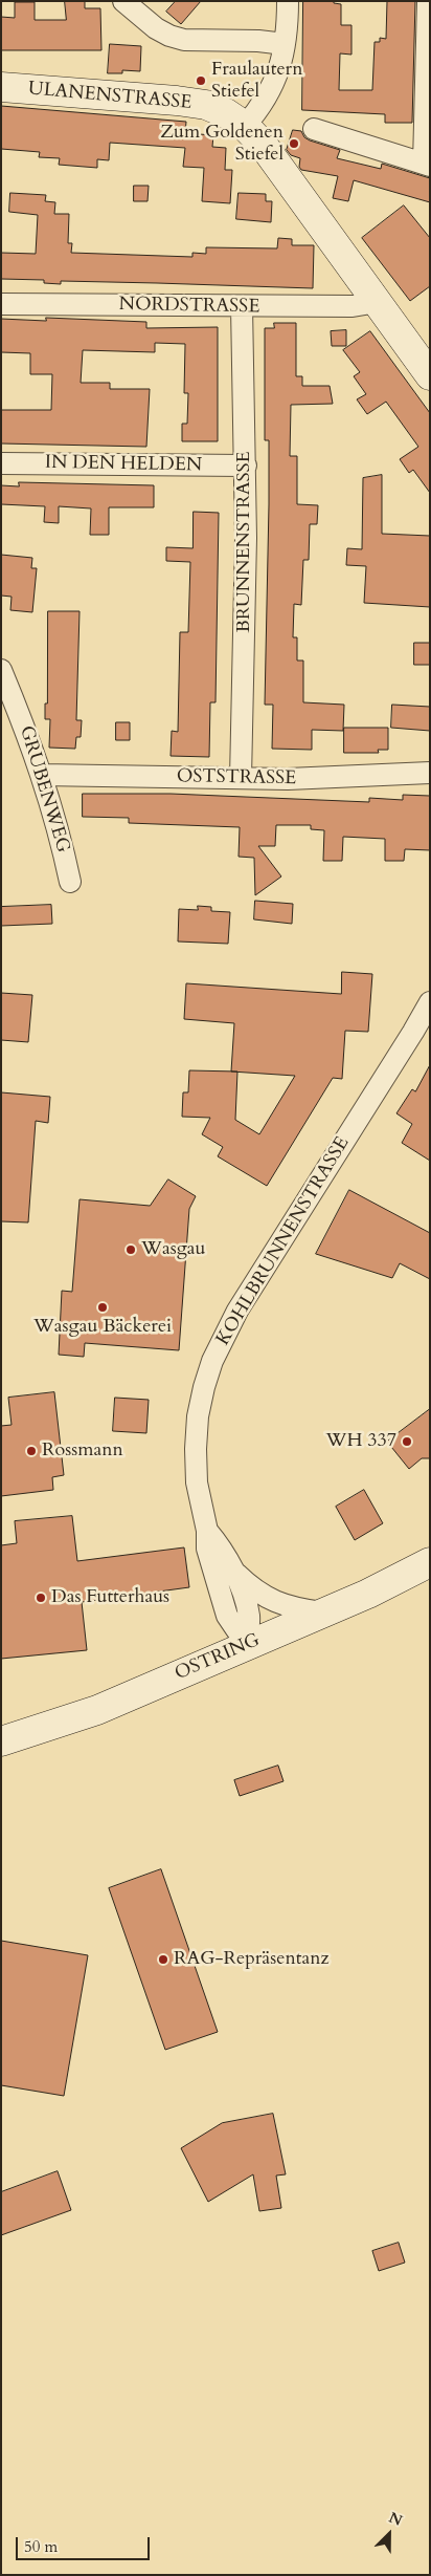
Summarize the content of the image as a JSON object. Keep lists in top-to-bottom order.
{
  "streets": {
    "street": [
      "ULANENSTRASSE",
      "NORDSTRASSE",
      "IN DEN HELDEN",
      "BRUNNENSTRASSE",
      "OSTSTRASSE",
      "GRUBENWEG",
      "KOHLBRUNNENSTRASSE",
      "OSTRING"
    ]
  },
  "crossings": [
    ["ULANENSTRASSE", "NORDSTRASSE"],
    ["NORDSTRASSE", "BRUNNENSTRASSE"],
    ["IN DEN HELDEN", "BRUNNENSTRASSE"],
    ["BRUNNENSTRASSE", "OSTSTRASSE"],
    ["OSTSTRASSE", "GRUBENWEG"],
    ["KOHLBRUNNENSTRASSE", "OSTRING"]
  ],
  "places": [
    "Fraulautern Stiefel",
    "Zum Goldenen Stiefel",
    "Wasgau",
    "Wasgau Bäckerei",
    "WH 337",
    "Rossmann",
    "Das Futterhaus",
    "RAG-Repräsentanz"
  ],
  "scale_bar": "50 m",
  "north": "top right"
}
